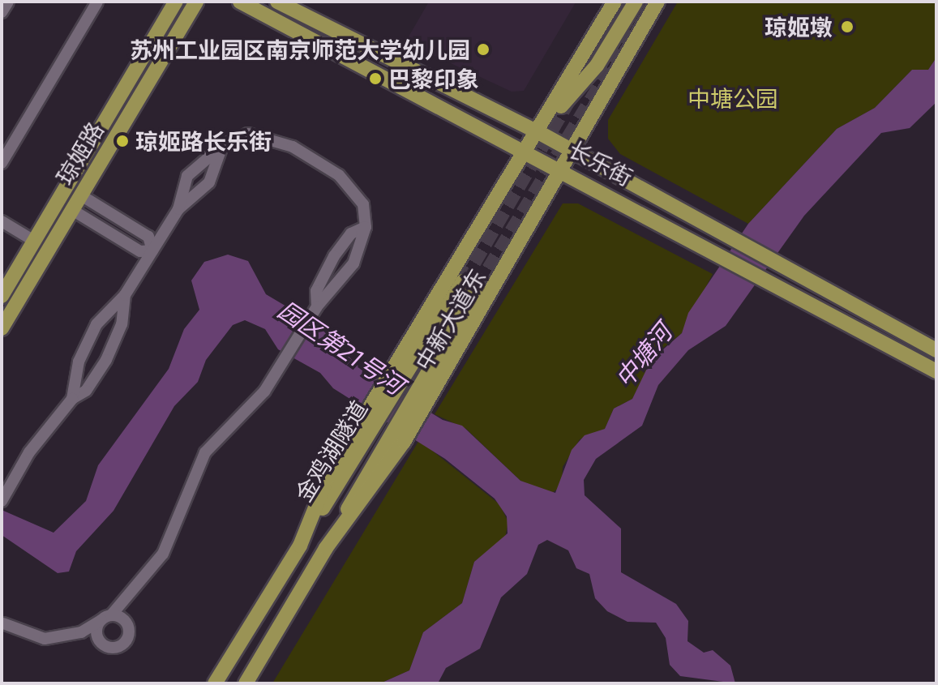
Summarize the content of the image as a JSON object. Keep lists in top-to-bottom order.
{
  "streets": {
    "main road": [
      "琼姬路",
      "长乐街",
      "中新大道东",
      "金鸡湖隧道"
    ]
  },
  "crossings": [
    ["长乐街", "中新大道东"],
    ["中新大道东", "金鸡湖隧道"]
  ],
  "water": ["园区第21号河", "中塘河"],
  "parks": ["中塘公园"],
  "places": [
    "琼姬墩",
    "苏州工业园区南京师范大学幼儿园",
    "巴黎印象",
    "琼姬路长乐街"
  ]
}
